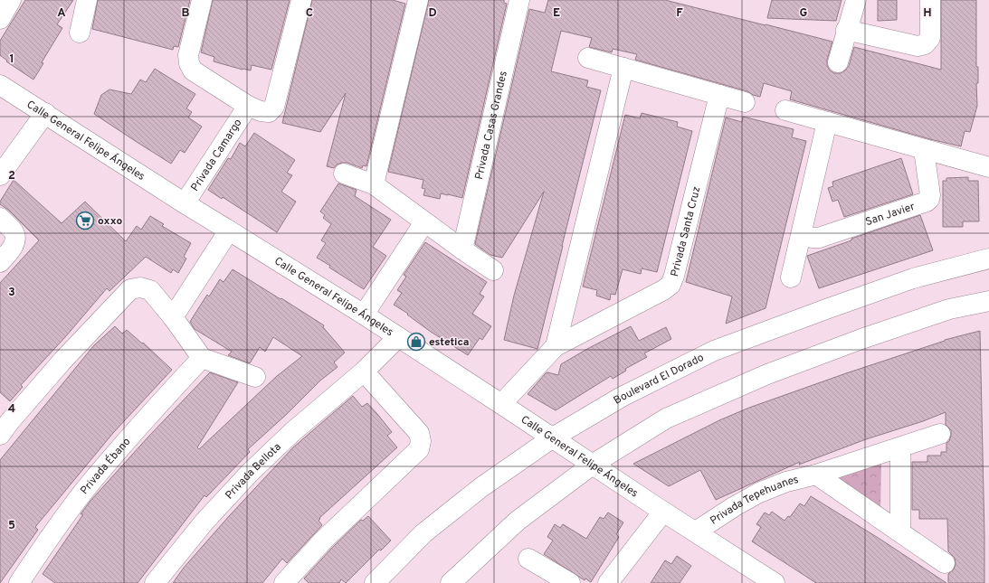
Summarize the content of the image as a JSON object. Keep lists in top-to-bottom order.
{
  "streets": {
    "street": [
      "Privada Casas Grandes",
      "Calle General Felipe Ángeles",
      "Privada Camargo",
      "San Javier",
      "Privada Santa Cruz",
      "Boulevard El Dorado",
      "Privada Ébano",
      "Privada Bellota",
      "Privada Tepehuanes"
    ]
  },
  "crossings": [
    ["Calle General Felipe Ángeles", "Privada Camargo"],
    ["Calle General Felipe Ángeles", "Privada Santa Cruz"],
    ["Calle General Felipe Ángeles", "Boulevard El Dorado"],
    ["Calle General Felipe Ángeles", "Privada Bellota"],
    ["Calle General Felipe Ángeles", "Privada Tepehuanes"]
  ],
  "places": {
    "supermarket": ["oxxo"],
    "shop": ["estetica"]
  },
  "grid": {
    "columns": [
      "A",
      "B",
      "C",
      "D",
      "E",
      "F",
      "G",
      "H"
    ],
    "rows": [
      "1",
      "2",
      "3",
      "4",
      "5"
    ]
  }
}
